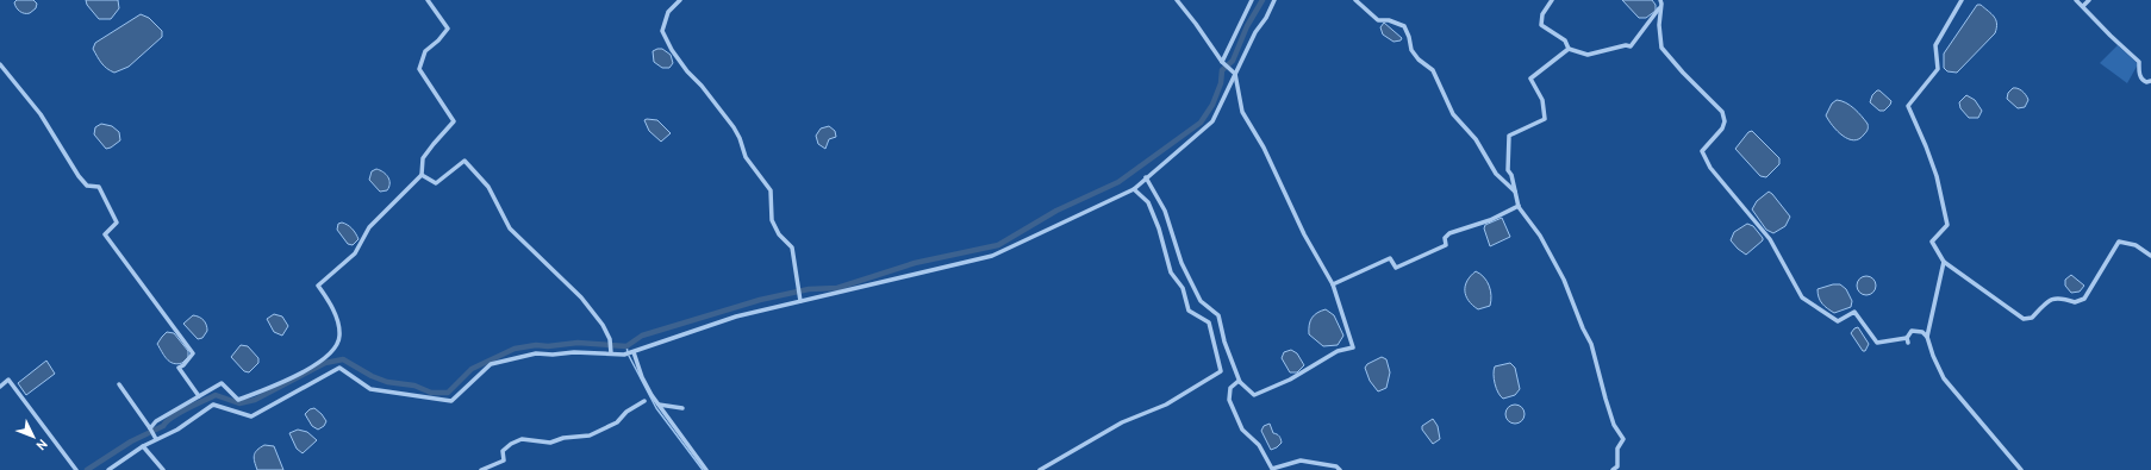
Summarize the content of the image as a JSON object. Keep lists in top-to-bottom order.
{
  "north": "bottom right"
}
